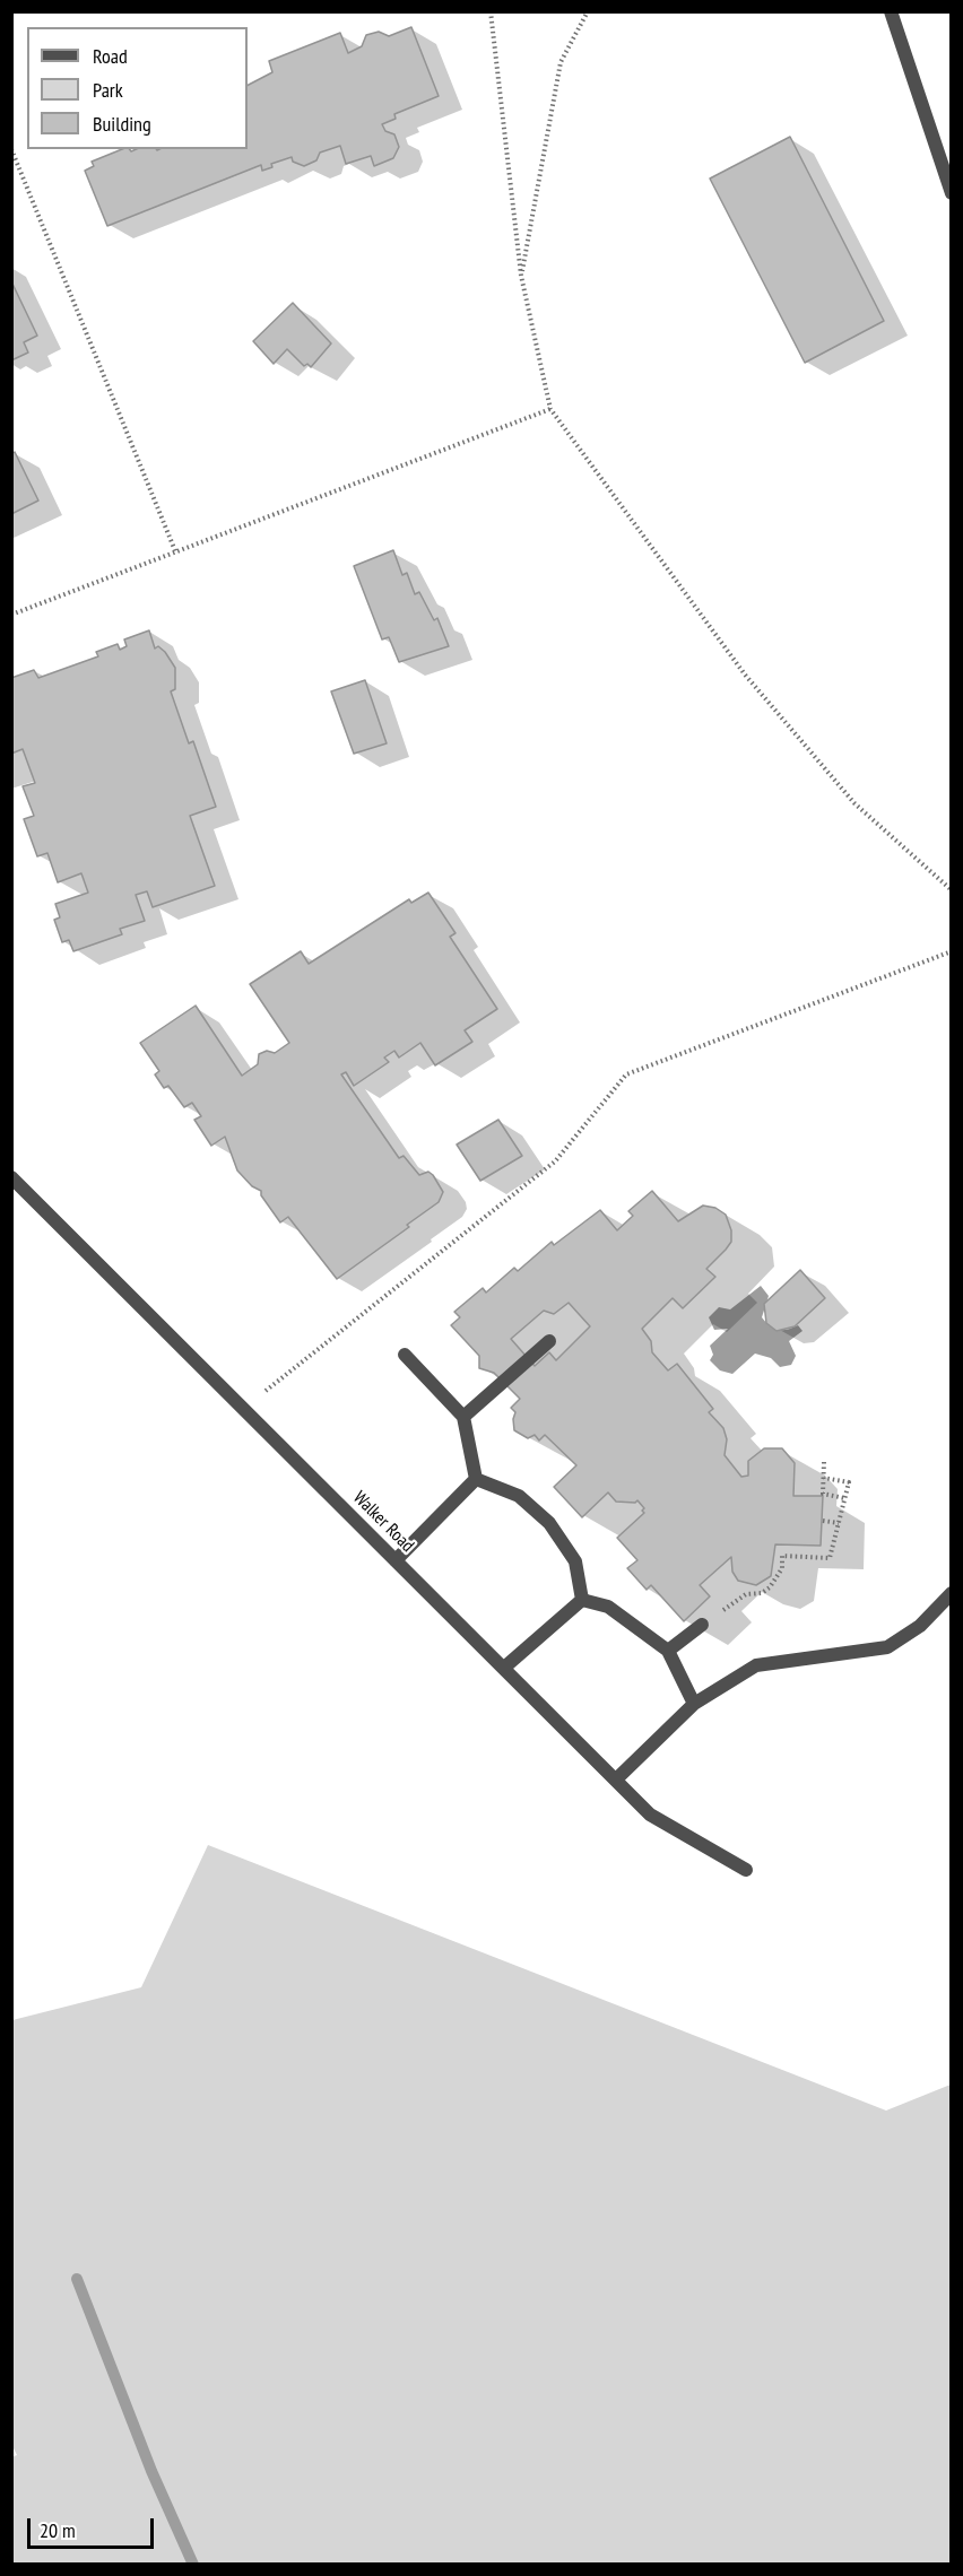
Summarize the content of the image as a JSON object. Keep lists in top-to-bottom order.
{
  "streets": {
    "street": ["Walker Road"]
  },
  "legend": ["Road", "Park", "Building"],
  "scale_bar": "20 m"
}
